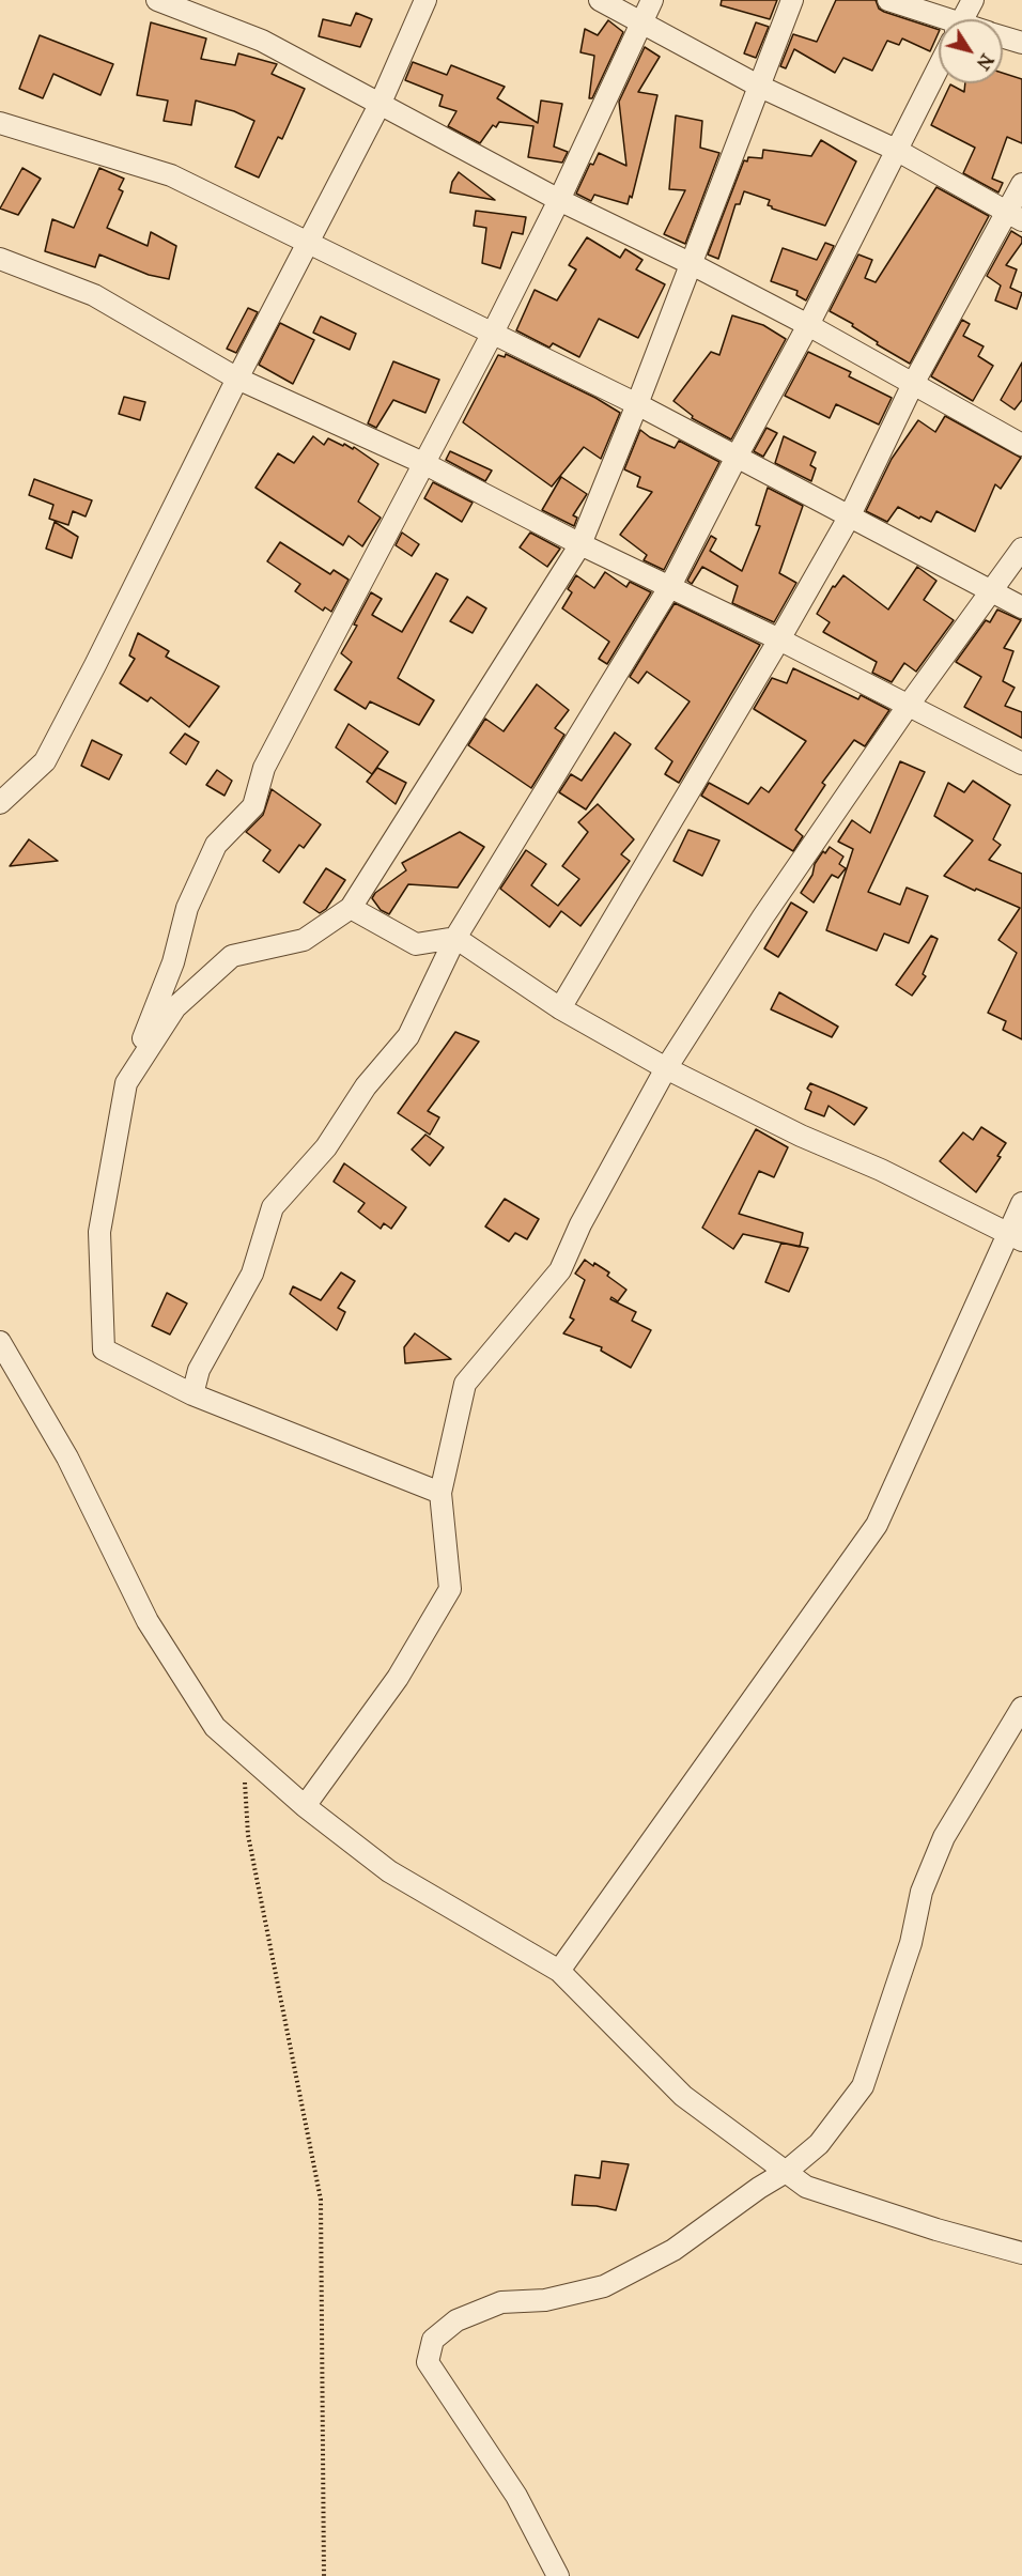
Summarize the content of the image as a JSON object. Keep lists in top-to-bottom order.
{
  "north": "bottom right"
}
